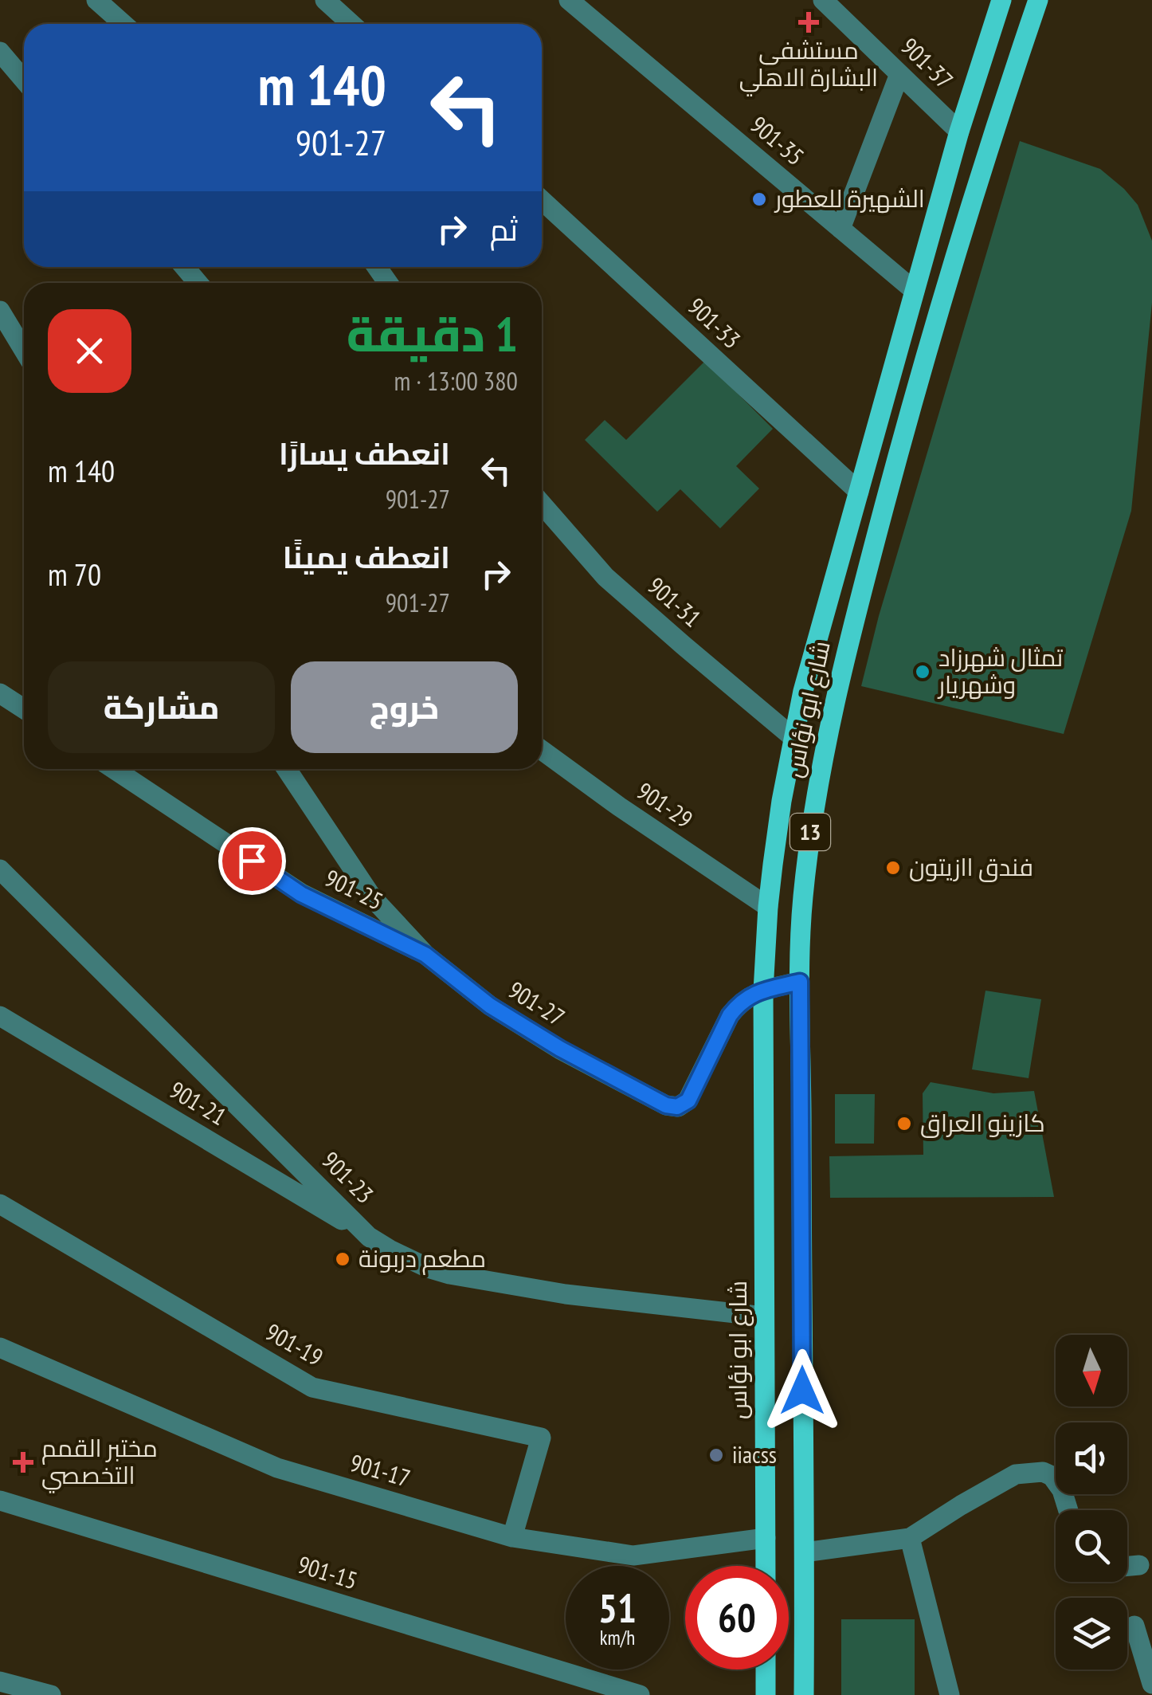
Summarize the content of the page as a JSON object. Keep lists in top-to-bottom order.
{
  "streets": {
    "main road": ["شارع ابو نؤاس", "13"],
    "street": [
      "901-37",
      "901-35",
      "901-33",
      "901-31",
      "901-29",
      "901-25",
      "901-27",
      "901-21",
      "901-23",
      "901-19",
      "901-17",
      "901-15"
    ]
  },
  "crossings": [
    ["901-37", "شارع ابو نؤاس"],
    ["901-35", "شارع ابو نؤاس"],
    ["901-33", "شارع ابو نؤاس"],
    ["901-31", "شارع ابو نؤاس"],
    ["شارع ابو نؤاس", "901-29"],
    ["شارع ابو نؤاس", "901-27"],
    ["شارع ابو نؤاس", "901-23"],
    ["شارع ابو نؤاس", "901-17"],
    ["901-25", "901-27"],
    ["901-21", "901-23"],
    ["901-19", "901-17"]
  ],
  "places": {
    "health": ["مستشفى البشارة الاهلي", "مختبر القمم التخصصي"],
    "other": [
      "الشهيرة للعطور",
      "تمثال شهرزاد وشهريار",
      "فندق اازيتون",
      "كازينو العراق",
      "مطعم دربونة",
      "iiacss"
    ]
  },
  "north": "bottom",
  "page": {
    "turn": ["140 m", "901-27"],
    "then": "ثم",
    "heading": ["1 دقيقة", "380 m · 13:00"],
    "list": [
      {
        "name": "انعطف يسارًا",
        "note": "901-27",
        "value": "140 m"
      },
      {
        "name": "انعطف يمينًا",
        "note": "901-27",
        "value": "70 m"
      }
    ],
    "buttons": ["خروج", "مشاركة"],
    "speed": "51 km/h",
    "limit": "60"
  }
}
